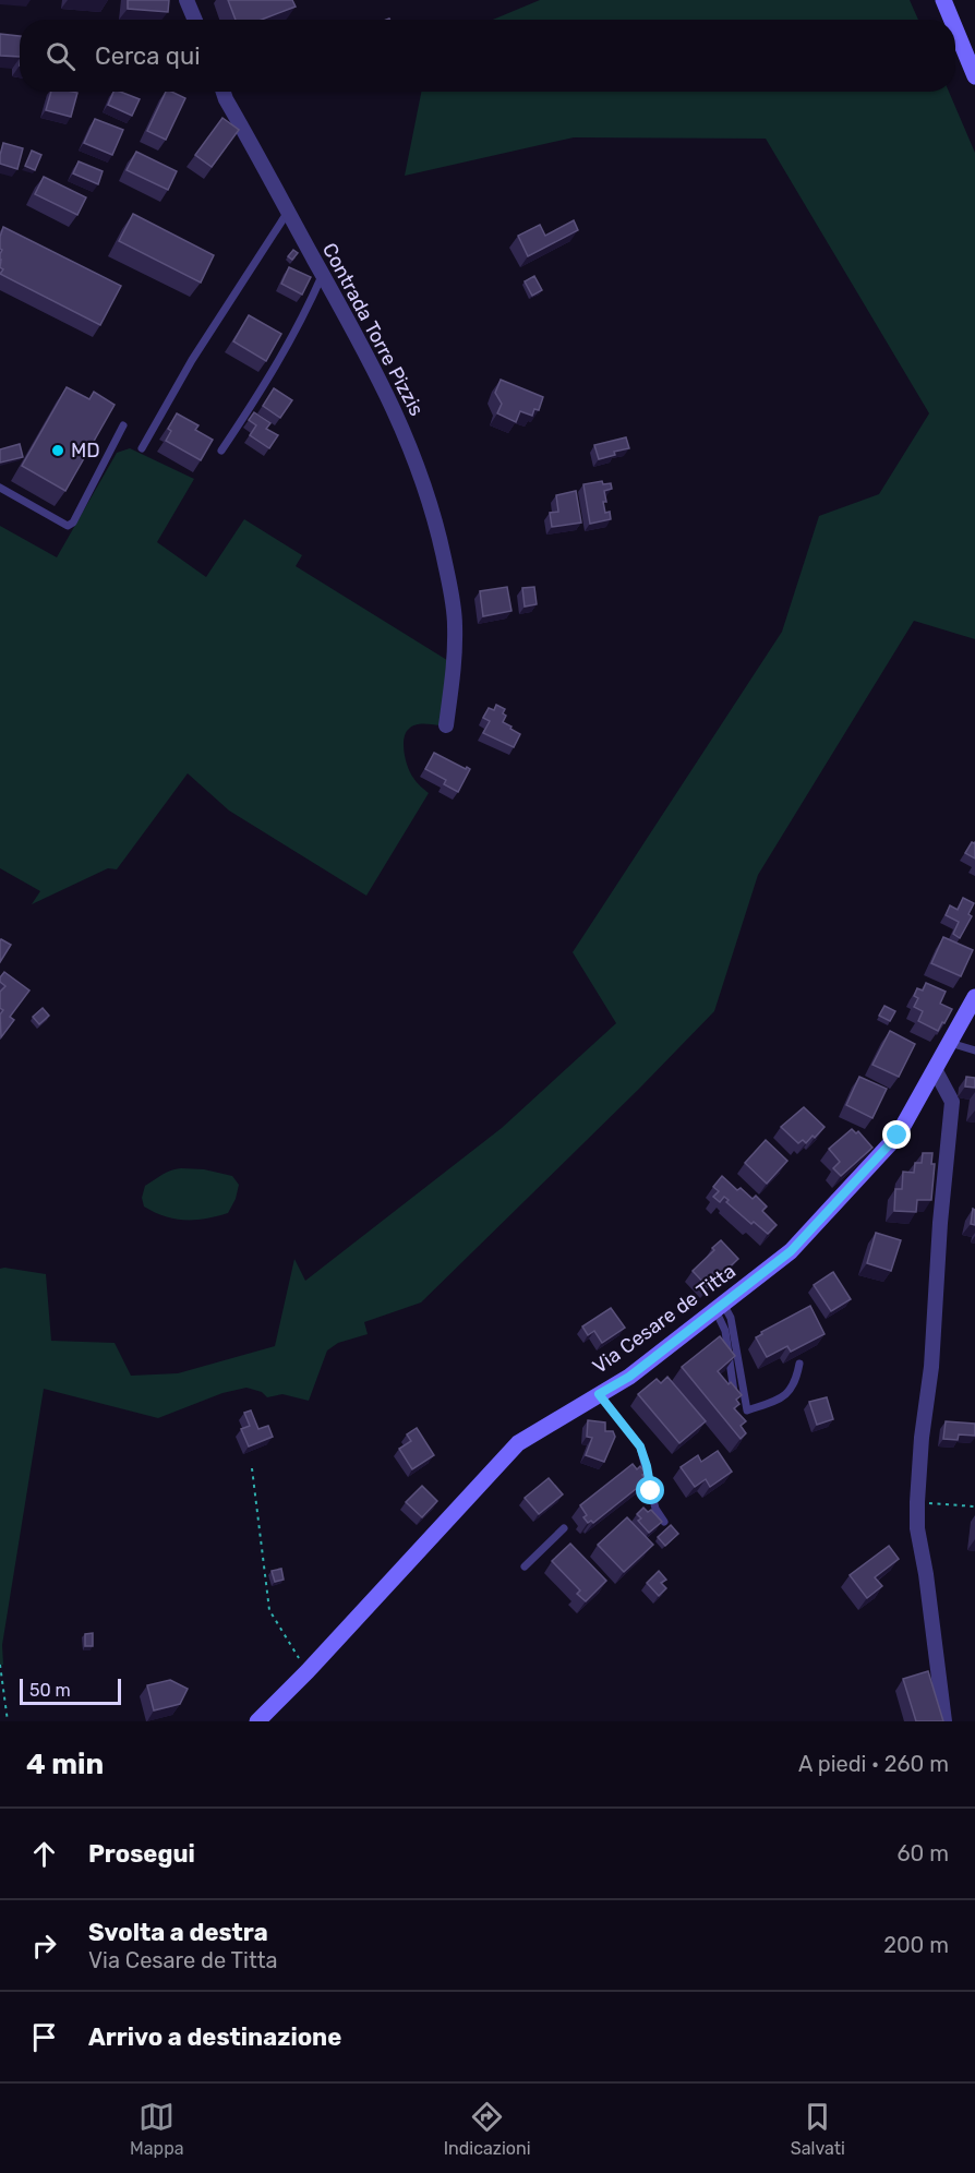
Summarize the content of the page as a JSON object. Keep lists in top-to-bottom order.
{
  "streets": {
    "street": ["Contrada Torre Pizzis", "Via Cesare de Titta"]
  },
  "places": ["MD"],
  "scale_bar": "50 m",
  "page": {
    "search": "Cerca qui",
    "scale": "50 m",
    "heading": ["4 min", "A piedi · 260 m"],
    "list": [
      ["Prosegui", "60 m"],
      ["Svolta a destra", "Via Cesare de Titta", "200 m"],
      "Arrivo a destinazione"
    ],
    "nav": ["Mappa", "Indicazioni", "Salvati"]
  }
}
